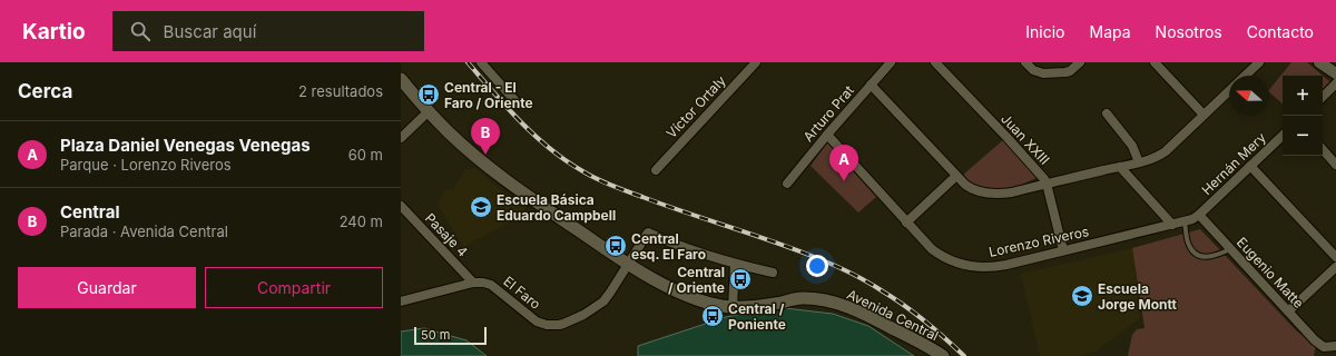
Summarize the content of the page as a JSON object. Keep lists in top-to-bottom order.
{
  "streets": {
    "main road": ["Avenida Central"],
    "street": [
      "Víctor Ortaly",
      "Arturo Prat",
      "Juan XXIII",
      "Hernán Mery",
      "Pasaje 4",
      "Lorenzo Riveros",
      "Eugenio Matte",
      "El Faro"
    ]
  },
  "crossings": [
    ["Arturo Prat", "Lorenzo Riveros"],
    ["Juan XXIII", "Lorenzo Riveros"],
    ["Hernán Mery", "Lorenzo Riveros"],
    ["Hernán Mery", "Eugenio Matte"],
    ["Pasaje 4", "El Faro"],
    ["Lorenzo Riveros", "Eugenio Matte"],
    ["El Faro", "Avenida Central"]
  ],
  "places": {
    "bus stop": [
      "Central - El Faro / Oriente",
      "Central esq. El Faro",
      "Central / Oriente",
      "Central / Poniente"
    ],
    "school or university": ["Escuela Básica Eduardo Campbell", "Escuela Jorge Montt"]
  },
  "scale_bar": "50 m",
  "north": "left",
  "page": {
    "header": "Kartio",
    "search": "Buscar aquí",
    "nav": [
      "Inicio",
      "Mapa",
      "Nosotros",
      "Contacto"
    ],
    "heading": ["Cerca", "2 resultados"],
    "map_buttons": ["+", "−"],
    "pins": ["B", "A"],
    "list": [
      {
        "mark": "A",
        "name": "Plaza Daniel Venegas Venegas",
        "note": "Parque · Lorenzo Riveros",
        "value": "60 m"
      },
      {
        "mark": "B",
        "name": "Central",
        "note": "Parada · Avenida Central",
        "value": "240 m"
      }
    ],
    "buttons": ["Guardar", "Compartir"],
    "scale": "50 m"
  }
}
